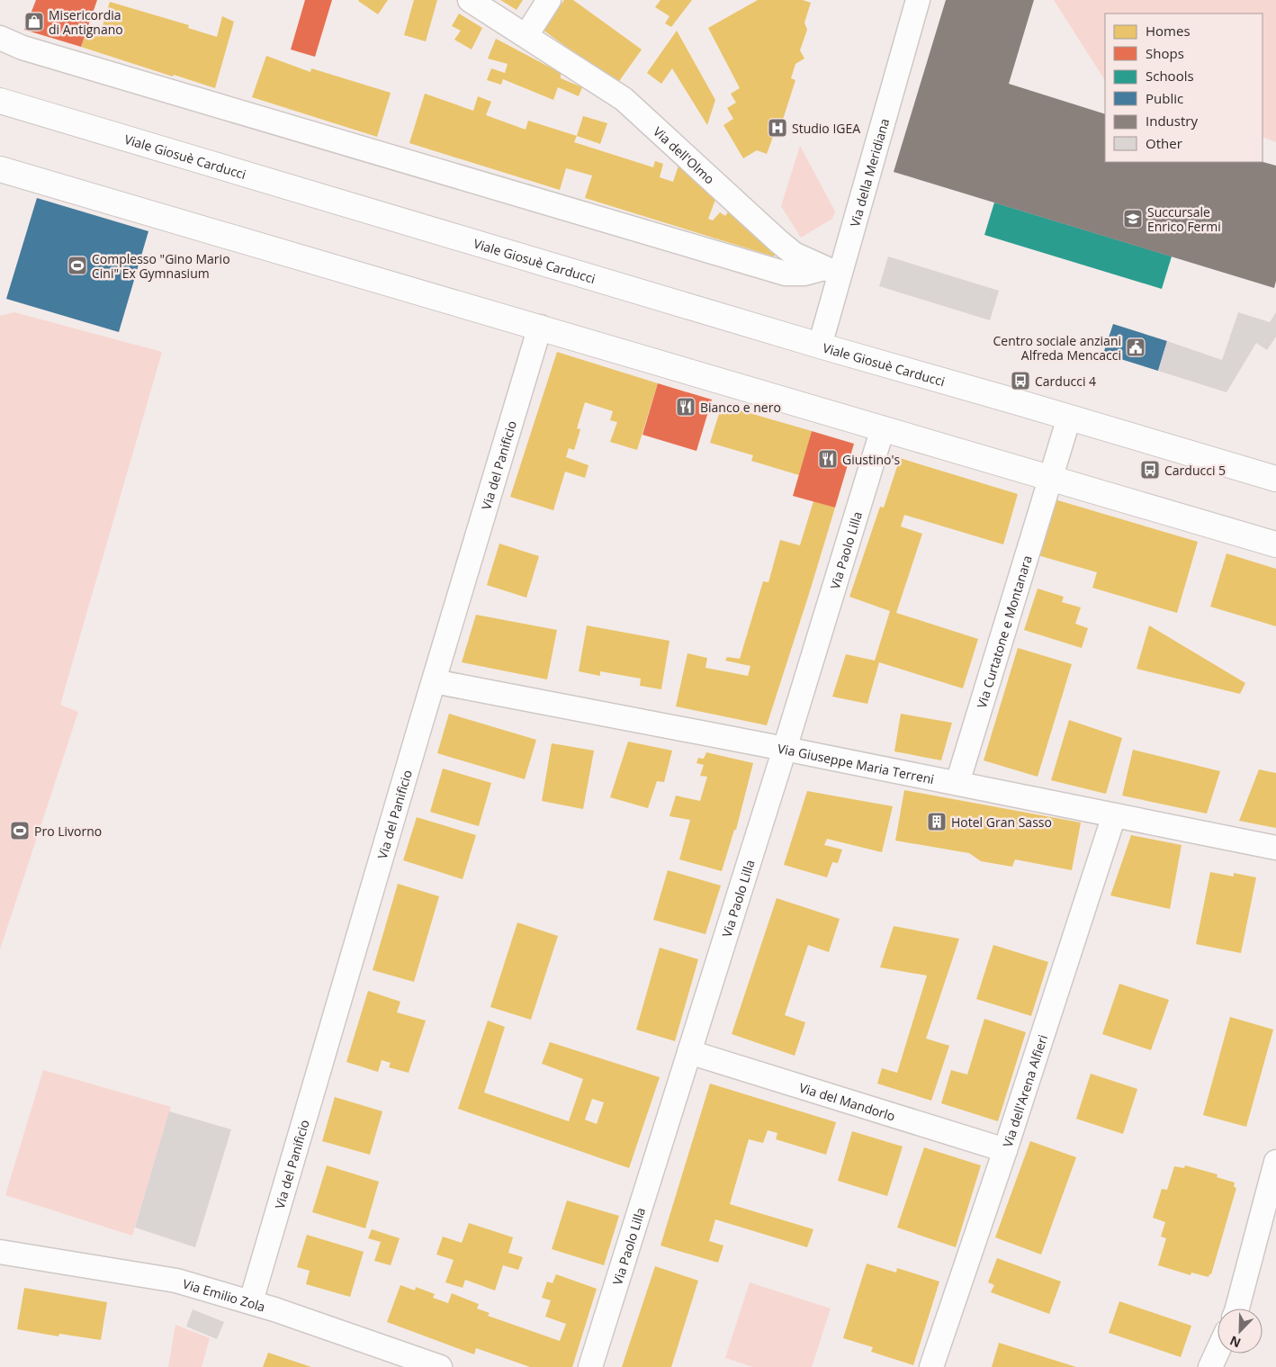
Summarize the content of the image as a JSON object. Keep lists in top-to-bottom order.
{
  "streets": {
    "main road": ["Viale Giosuè Carducci"],
    "street": [
      "Via dell'Olmo",
      "Via della Meridiana",
      "Via del Panificio",
      "Via Paolo Lilla",
      "Via Curtatone e Montanara",
      "Via Giuseppe Maria Terreni",
      "Via dell'Arena Alfieri",
      "Via del Mandorlo",
      "Via Emilio Zola"
    ]
  },
  "crossings": [
    ["Via dell'Olmo", "Via della Meridiana"],
    ["Viale Giosuè Carducci", "Via della Meridiana"],
    ["Via del Panificio", "Via Giuseppe Maria Terreni"],
    ["Via del Panificio", "Via Emilio Zola"],
    ["Via Paolo Lilla", "Via Giuseppe Maria Terreni"],
    ["Via Paolo Lilla", "Via del Mandorlo"],
    ["Via Curtatone e Montanara", "Via Giuseppe Maria Terreni"],
    ["Via Giuseppe Maria Terreni", "Via dell'Arena Alfieri"],
    ["Via dell'Arena Alfieri", "Via del Mandorlo"]
  ],
  "places": {
    "shop": ["Misericordia di Antignano"],
    "hospital": ["Studio IGEA"],
    "school or university": ["Succursale Enrico Fermi"],
    "sports": ["Complesso \"Gino Mario Cini\" Ex Gymnasium", "Pro Livorno"],
    "public building": ["Centro sociale anziani Alfreda Mencacci"],
    "bus stop": ["Carducci 4", "Carducci 5"],
    "restaurant": ["Bianco e nero", "Giustino's"],
    "building": ["Hotel Gran Sasso"]
  },
  "legend": [
    "Homes",
    "Shops",
    "Schools",
    "Public",
    "Industry",
    "Other"
  ],
  "north": "bottom left"
}
